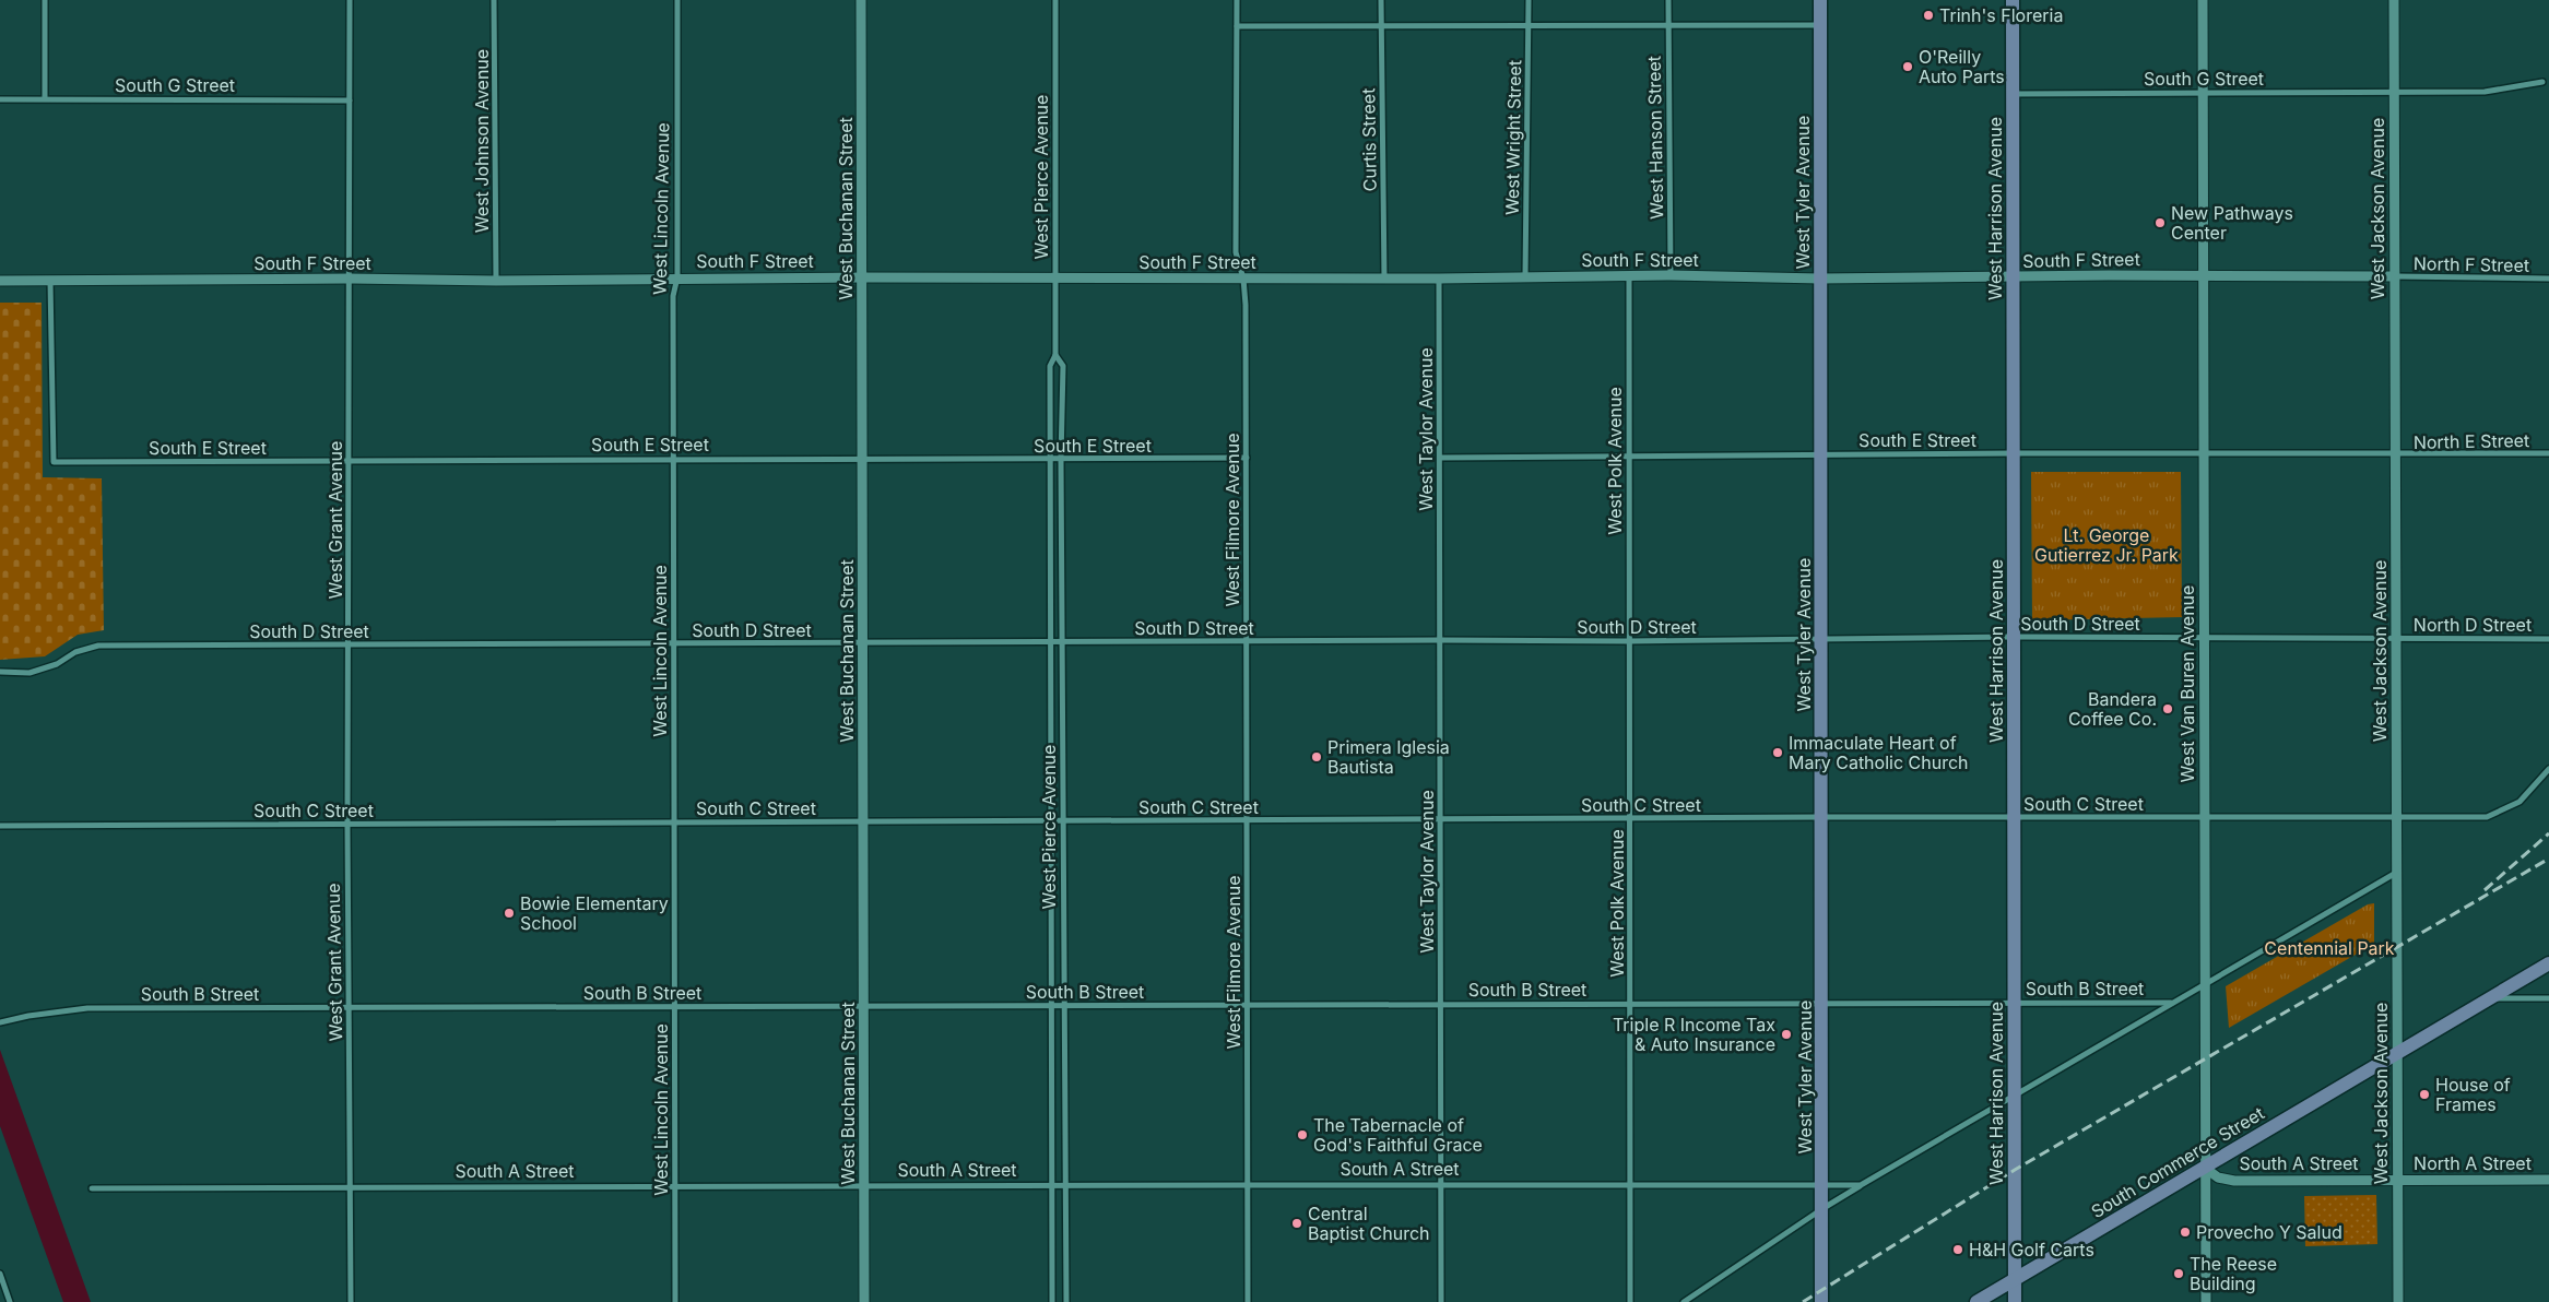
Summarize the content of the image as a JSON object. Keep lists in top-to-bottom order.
{
  "streets": {
    "main road": ["West Tyler Avenue", "West Harrison Avenue", "South Commerce Street"],
    "street": [
      "South G Street",
      "West Wright Street",
      "West Hanson Street",
      "Curtis Street",
      "West Johnson Avenue",
      "West Pierce Avenue",
      "West Lincoln Avenue",
      "West Buchanan Street",
      "West Jackson Avenue",
      "South F Street",
      "North F Street",
      "West Taylor Avenue",
      "South E Street",
      "North E Street",
      "West Polk Avenue",
      "West Grant Avenue",
      "West Filmore Avenue",
      "South D Street",
      "North D Street",
      "West Van Buren Avenue",
      "South C Street",
      "South B Street",
      "South A Street",
      "North A Street"
    ]
  },
  "crossings": [
    ["South G Street", "West Harrison Avenue"],
    ["South G Street", "West Jackson Avenue"],
    ["South G Street", "West Grant Avenue"],
    ["South G Street", "West Van Buren Avenue"],
    ["West Wright Street", "South F Street"],
    ["West Hanson Street", "South F Street"],
    ["Curtis Street", "South F Street"],
    ["West Johnson Avenue", "South F Street"],
    ["West Pierce Avenue", "South F Street"],
    ["West Pierce Avenue", "South E Street"],
    ["West Pierce Avenue", "South D Street"],
    ["West Pierce Avenue", "South C Street"],
    ["West Pierce Avenue", "South B Street"],
    ["West Pierce Avenue", "South A Street"],
    ["West Tyler Avenue", "South F Street"],
    ["West Tyler Avenue", "South E Street"],
    ["West Tyler Avenue", "South D Street"],
    ["West Tyler Avenue", "South C Street"],
    ["West Tyler Avenue", "South B Street"],
    ["West Tyler Avenue", "South A Street"],
    ["West Lincoln Avenue", "South F Street"],
    ["West Lincoln Avenue", "South E Street"],
    ["West Lincoln Avenue", "South D Street"],
    ["West Lincoln Avenue", "South C Street"],
    ["West Lincoln Avenue", "South B Street"],
    ["West Lincoln Avenue", "South A Street"],
    ["West Buchanan Street", "South F Street"],
    ["West Buchanan Street", "South E Street"],
    ["West Buchanan Street", "South D Street"],
    ["West Buchanan Street", "South C Street"],
    ["West Buchanan Street", "South B Street"],
    ["West Buchanan Street", "South A Street"],
    ["West Harrison Avenue", "South F Street"],
    ["West Harrison Avenue", "South E Street"],
    ["West Harrison Avenue", "South D Street"],
    ["West Harrison Avenue", "South C Street"],
    ["West Harrison Avenue", "South B Street"],
    ["West Harrison Avenue", "South Commerce Street"],
    ["West Jackson Avenue", "South F Street"],
    ["West Jackson Avenue", "North F Street"],
    ["West Jackson Avenue", "South E Street"],
    ["West Jackson Avenue", "North E Street"],
    ["West Jackson Avenue", "South D Street"],
    ["West Jackson Avenue", "North D Street"],
    ["West Jackson Avenue", "South C Street"],
    ["West Jackson Avenue", "South Commerce Street"],
    ["West Jackson Avenue", "South A Street"],
    ["West Jackson Avenue", "North A Street"],
    ["South F Street", "North F Street"],
    ["South F Street", "West Taylor Avenue"],
    ["South F Street", "South E Street"],
    ["South F Street", "West Polk Avenue"],
    ["South F Street", "West Grant Avenue"],
    ["South F Street", "West Filmore Avenue"],
    ["South F Street", "West Van Buren Avenue"],
    ["West Taylor Avenue", "South E Street"],
    ["West Taylor Avenue", "South D Street"],
    ["West Taylor Avenue", "South C Street"],
    ["West Taylor Avenue", "South B Street"],
    ["West Taylor Avenue", "South A Street"],
    ["South E Street", "North E Street"],
    ["South E Street", "West Polk Avenue"],
    ["South E Street", "West Grant Avenue"],
    ["South E Street", "West Filmore Avenue"],
    ["South E Street", "West Van Buren Avenue"],
    ["West Polk Avenue", "South D Street"],
    ["West Polk Avenue", "South C Street"],
    ["West Polk Avenue", "South B Street"],
    ["West Polk Avenue", "South A Street"],
    ["West Grant Avenue", "South D Street"],
    ["West Grant Avenue", "South C Street"],
    ["West Grant Avenue", "South B Street"],
    ["West Grant Avenue", "South A Street"],
    ["West Filmore Avenue", "South D Street"],
    ["West Filmore Avenue", "South C Street"],
    ["West Filmore Avenue", "South B Street"],
    ["West Filmore Avenue", "South A Street"],
    ["South D Street", "North D Street"],
    ["South D Street", "West Van Buren Avenue"],
    ["West Van Buren Avenue", "South C Street"],
    ["West Van Buren Avenue", "South Commerce Street"],
    ["West Van Buren Avenue", "South A Street"],
    ["South Commerce Street", "South A Street"],
    ["South A Street", "North A Street"]
  ],
  "parks": ["Lt. George Gutierrez Jr. Park", "Centennial Park"],
  "places": [
    "Trinh's Floreria",
    "O'Reilly Auto Parts",
    "New Pathways Center",
    "Bandera Coffee Co.",
    "Immaculate Heart of Mary Catholic Church",
    "Primera Iglesia Bautista",
    "Bowie Elementary School",
    "Triple R Income Tax & Auto Insurance",
    "House of Frames",
    "The Tabernacle of God's Faithful Grace",
    "Central Baptist Church",
    "Provecho Y Salud",
    "H&H Golf Carts",
    "The Reese Building"
  ]
}
